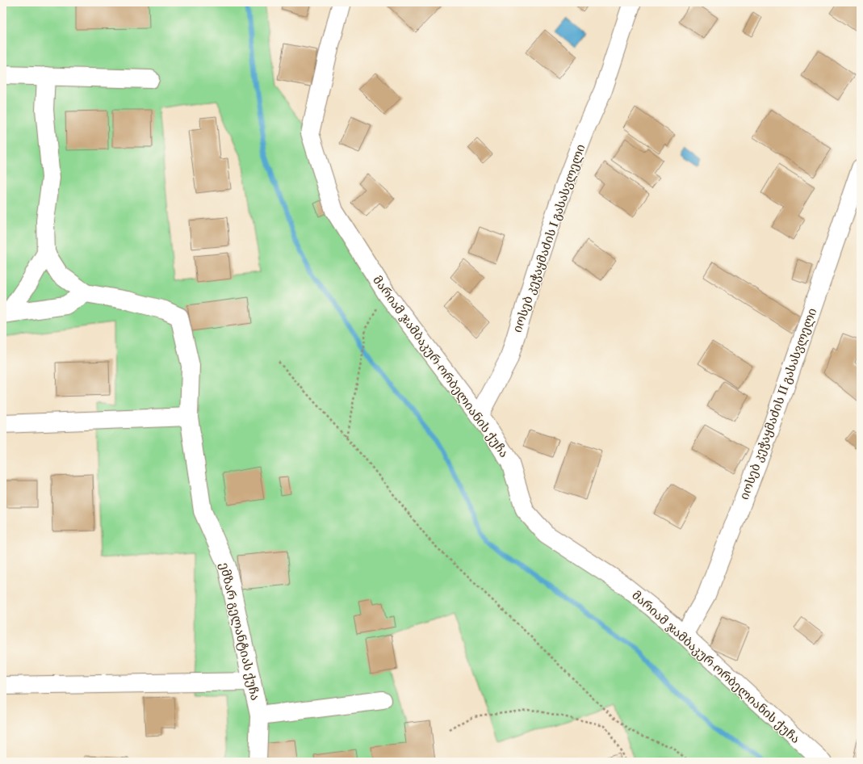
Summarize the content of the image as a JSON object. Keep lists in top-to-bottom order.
{
  "streets": {
    "street": [
      "იოსებ კეჭაყმაძის I გასასვლელი",
      "მარიამ ჯამბაკურ-ორბელიანის ქუჩა",
      "იოსებ კეჭაყმაძის II გასასვლელი",
      "ემზარ გელანტიას ქუჩა"
    ]
  },
  "crossings": [
    ["იოსებ კეჭაყმაძის I გასასვლელი", "მარიამ ჯამბაკურ-ორბელიანის ქუჩა"],
    ["მარიამ ჯამბაკურ-ორბელიანის ქუჩა", "იოსებ კეჭაყმაძის II გასასვლელი"]
  ]
}
